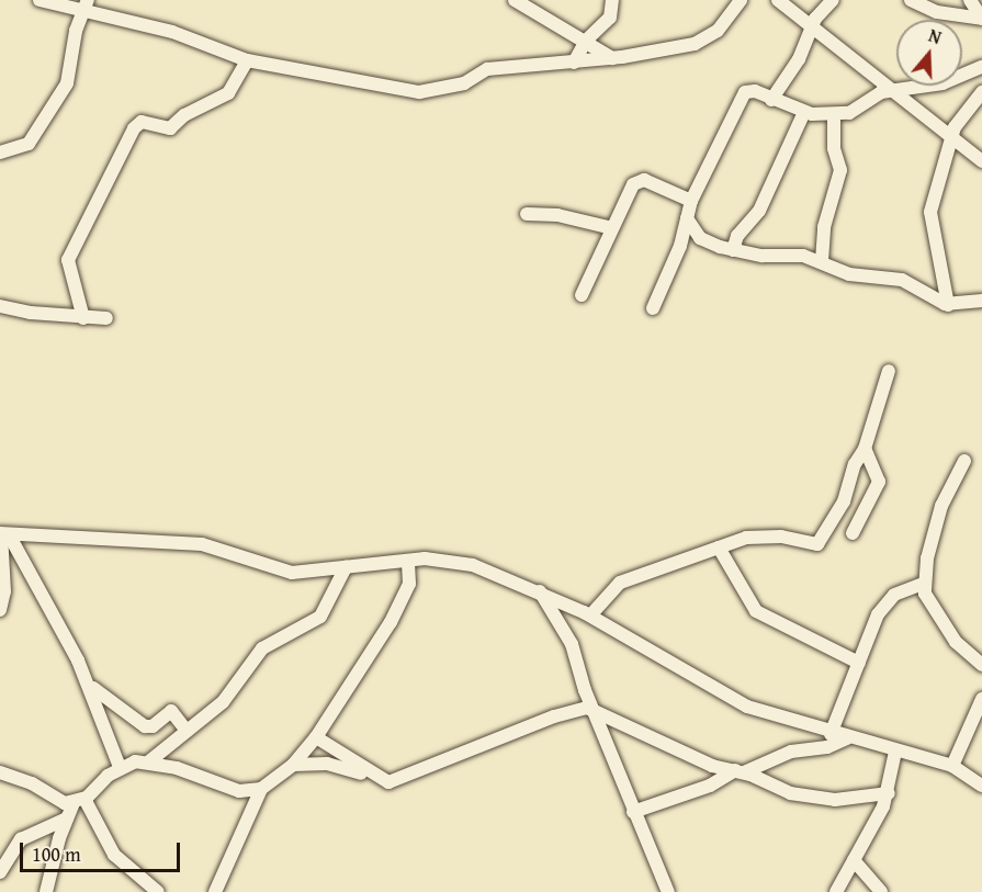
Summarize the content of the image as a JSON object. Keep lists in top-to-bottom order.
{
  "scale_bar": "100 m",
  "north": "top"
}
